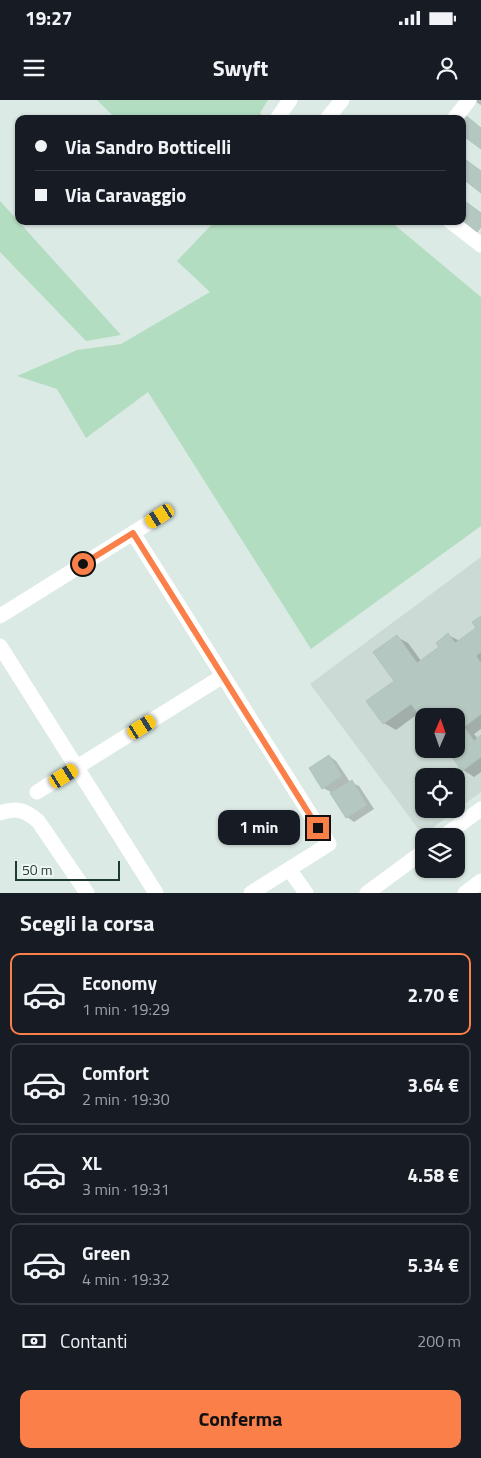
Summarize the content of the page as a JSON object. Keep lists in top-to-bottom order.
{
  "scale_bar": "50 m",
  "north": "top",
  "page": {
    "status": "19:27",
    "header": "Swyft",
    "banner": ["Via Sandro Botticelli", "Via Caravaggio"],
    "bubble": "1 min",
    "scale": "50 m",
    "heading": "Scegli la corsa",
    "list": [
      {
        "name": "Economy",
        "note": "1 min · 19:29",
        "value": "2.70 €"
      },
      {
        "name": "Comfort",
        "note": "2 min · 19:30",
        "value": "3.64 €"
      },
      {
        "name": "XL",
        "note": "3 min · 19:31",
        "value": "4.58 €"
      },
      {
        "name": "Green",
        "note": "4 min · 19:32",
        "value": "5.34 €"
      }
    ],
    "pay": ["Contanti", "200 m"],
    "buttons": "Conferma"
  }
}
